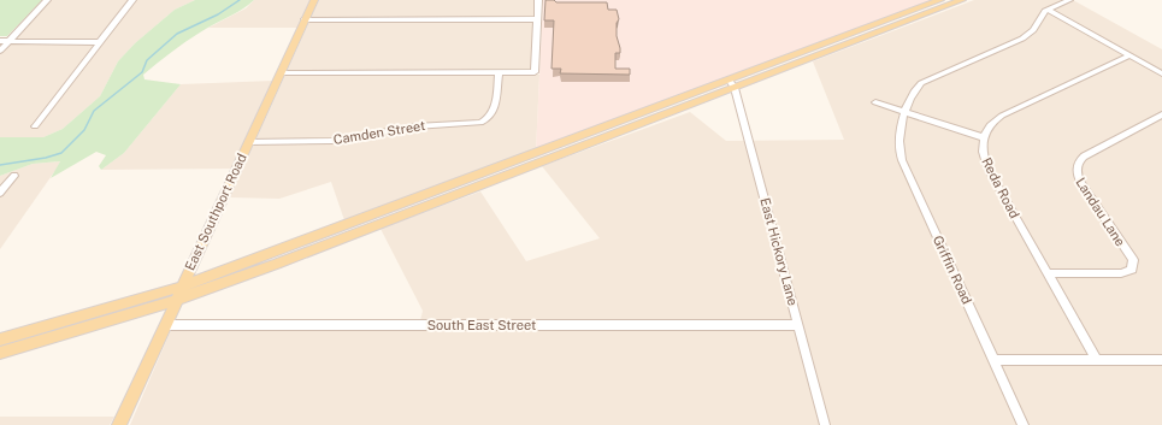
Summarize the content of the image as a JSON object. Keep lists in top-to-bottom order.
{
  "streets": {
    "main road": ["East Southport Road"],
    "street": [
      "Camden Street",
      "Reda Road",
      "Landau Lane",
      "East Hickory Lane",
      "Griffin Road",
      "South East Street"
    ]
  },
  "crossings": [
    ["Camden Street", "East Southport Road"],
    ["Reda Road", "Landau Lane"],
    ["East Southport Road", "South East Street"],
    ["East Hickory Lane", "South East Street"]
  ]
}
